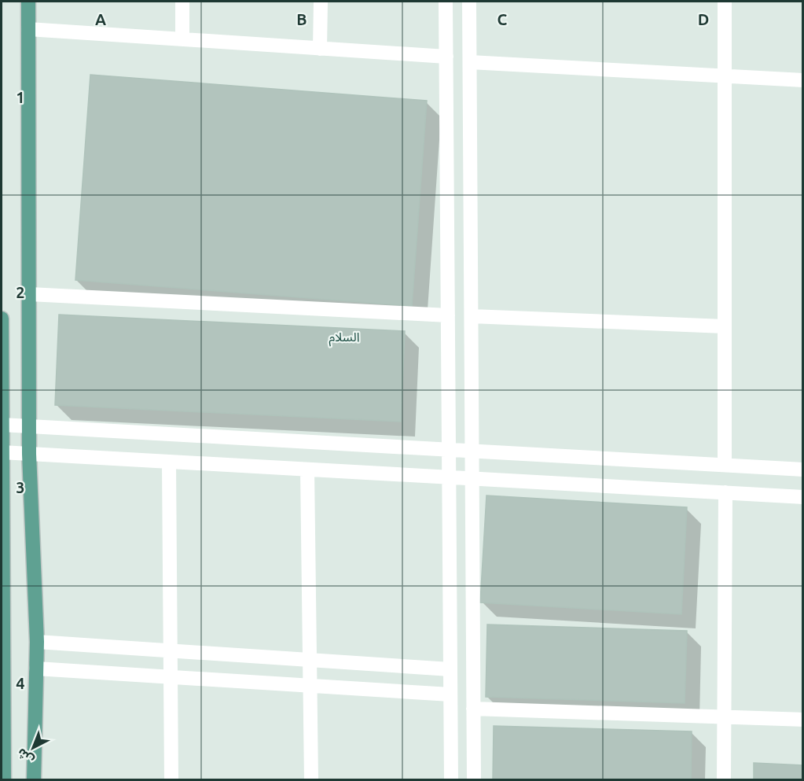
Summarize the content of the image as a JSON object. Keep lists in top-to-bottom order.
{
  "districts": ["السلام"],
  "north": "bottom left",
  "grid": {
    "columns": [
      "A",
      "B",
      "C",
      "D"
    ],
    "rows": [
      "1",
      "2",
      "3",
      "4"
    ]
  }
}
